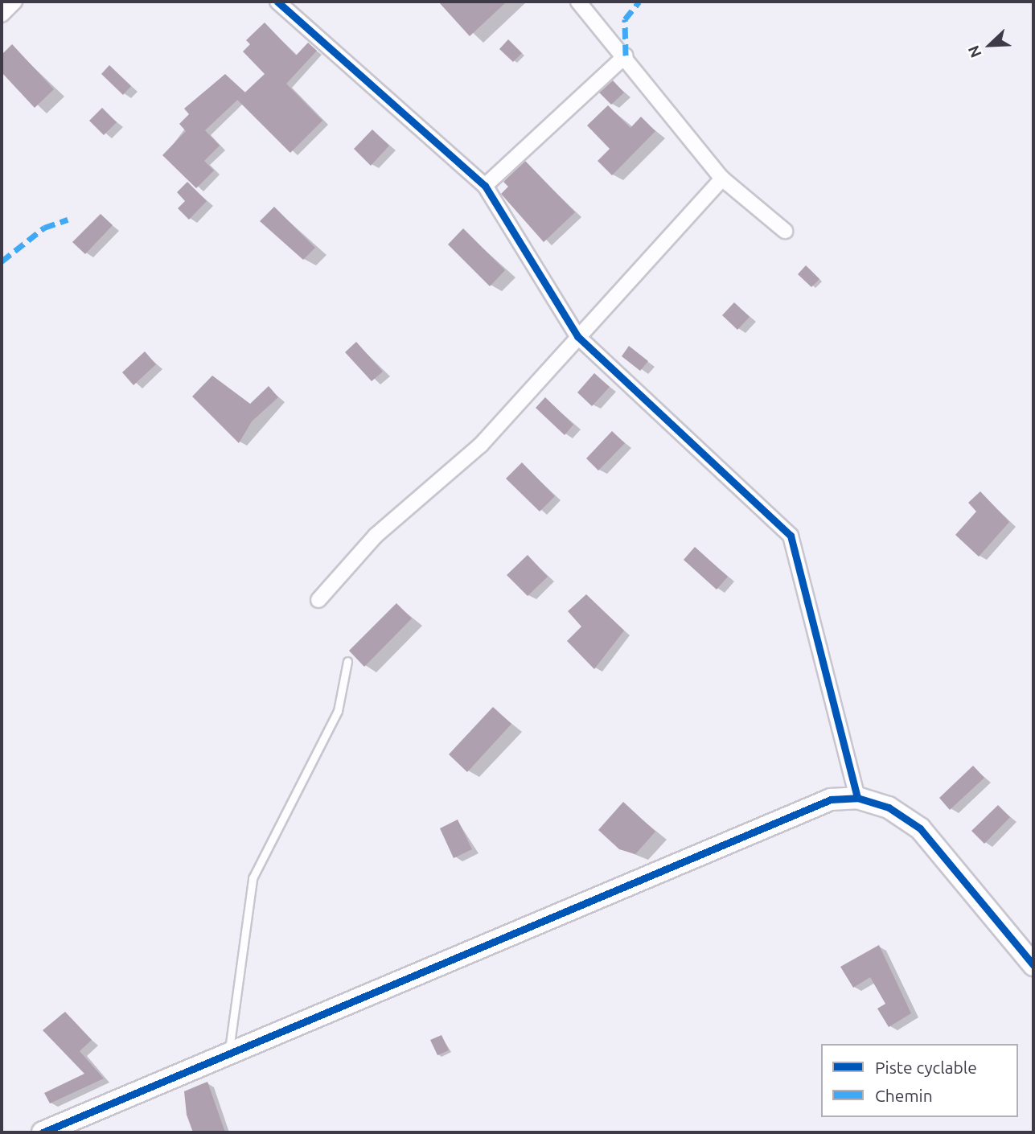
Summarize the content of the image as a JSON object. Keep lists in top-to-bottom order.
{
  "legend": ["Piste cyclable", "Chemin"],
  "north": "bottom left"
}
